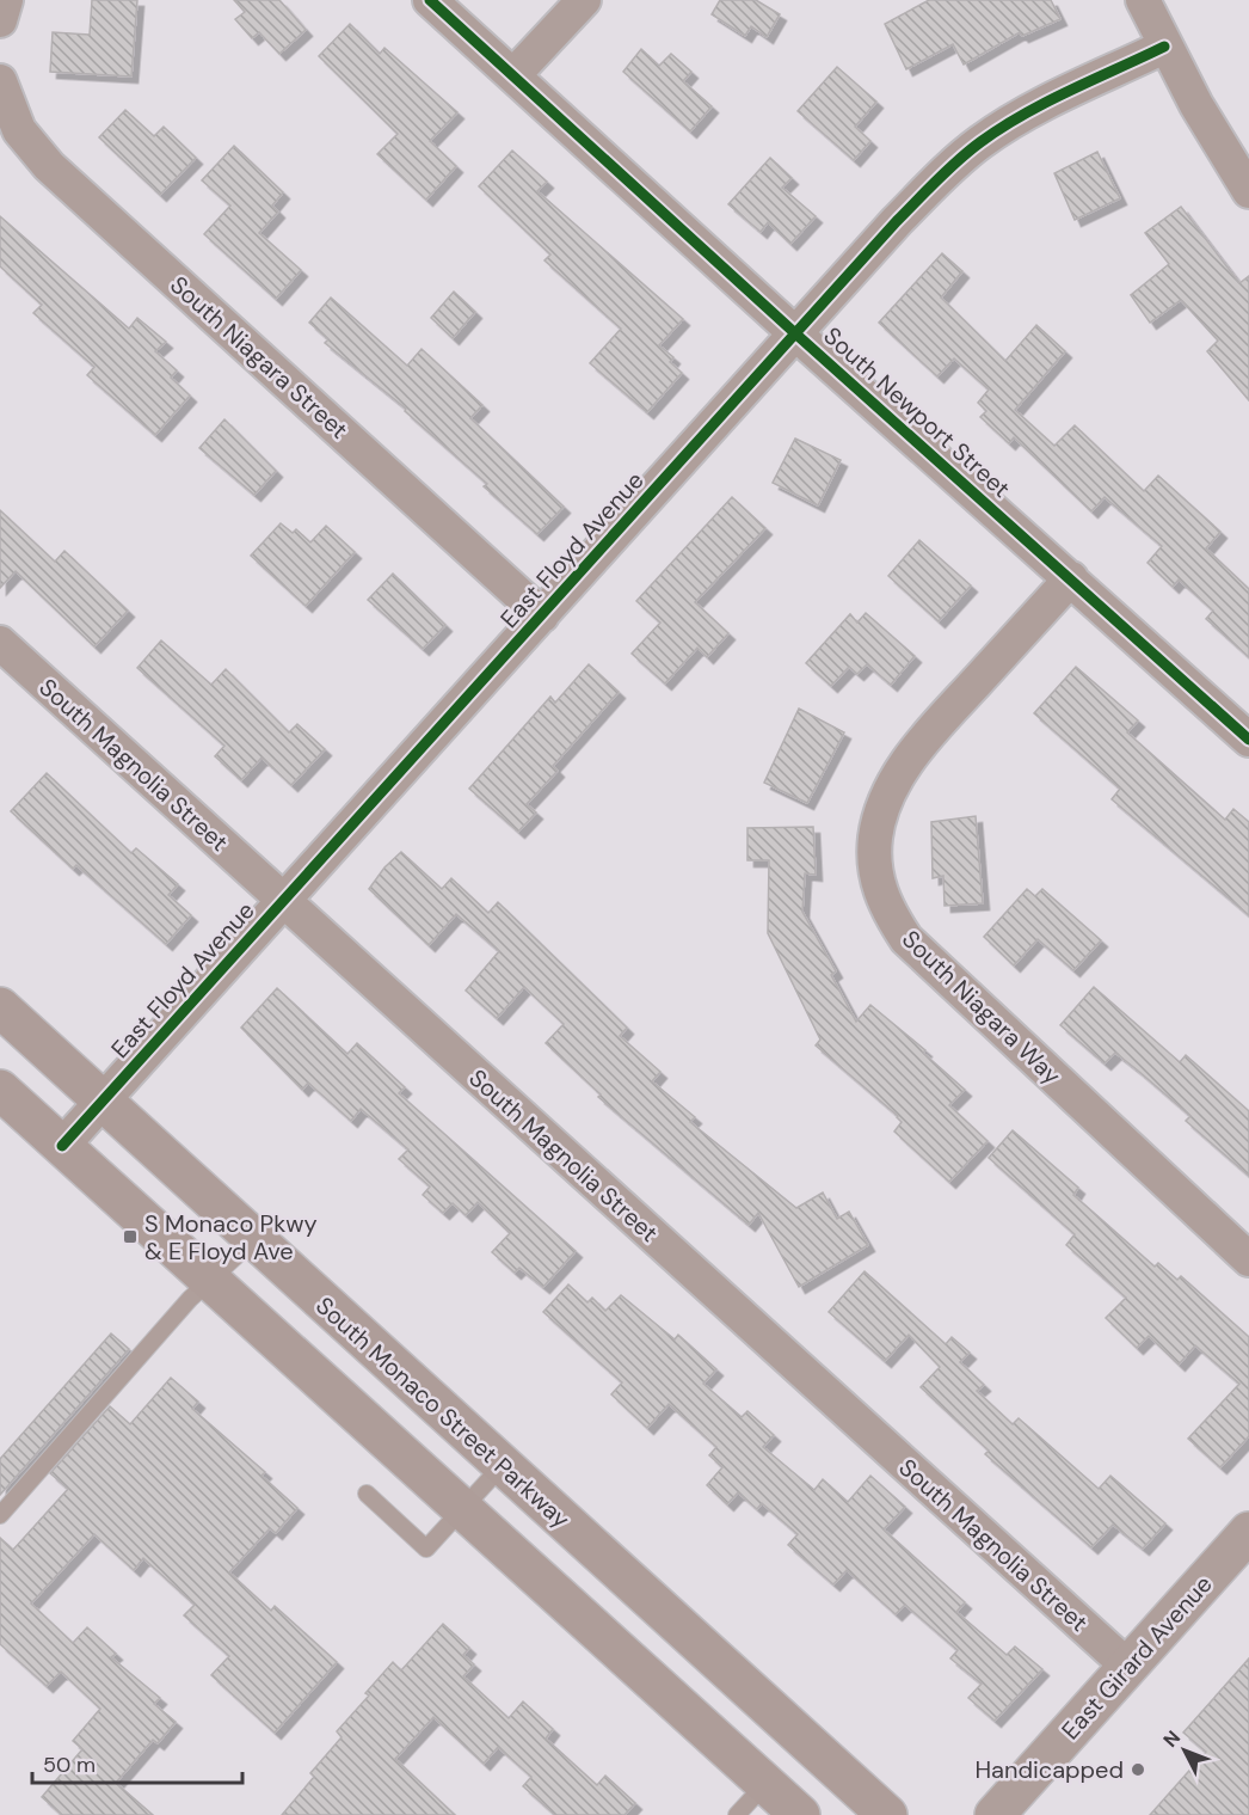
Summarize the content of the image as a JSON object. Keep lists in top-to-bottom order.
{
  "streets": {
    "main road": ["South Monaco Street Parkway"],
    "street": [
      "South Niagara Street",
      "South Newport Street",
      "East Floyd Avenue",
      "South Magnolia Street",
      "South Niagara Way",
      "East Girard Avenue"
    ]
  },
  "crossings": [
    ["South Niagara Street", "East Floyd Avenue"],
    ["South Newport Street", "East Floyd Avenue"],
    ["South Newport Street", "South Niagara Way"],
    ["East Floyd Avenue", "South Magnolia Street"],
    ["East Floyd Avenue", "South Monaco Street Parkway"],
    ["South Magnolia Street", "East Girard Avenue"]
  ],
  "places": {
    "transit": ["S Monaco Pkwy & E Floyd Ave"],
    "other": ["Handicapped"]
  },
  "scale_bar": "50 m",
  "north": "top left"
}
